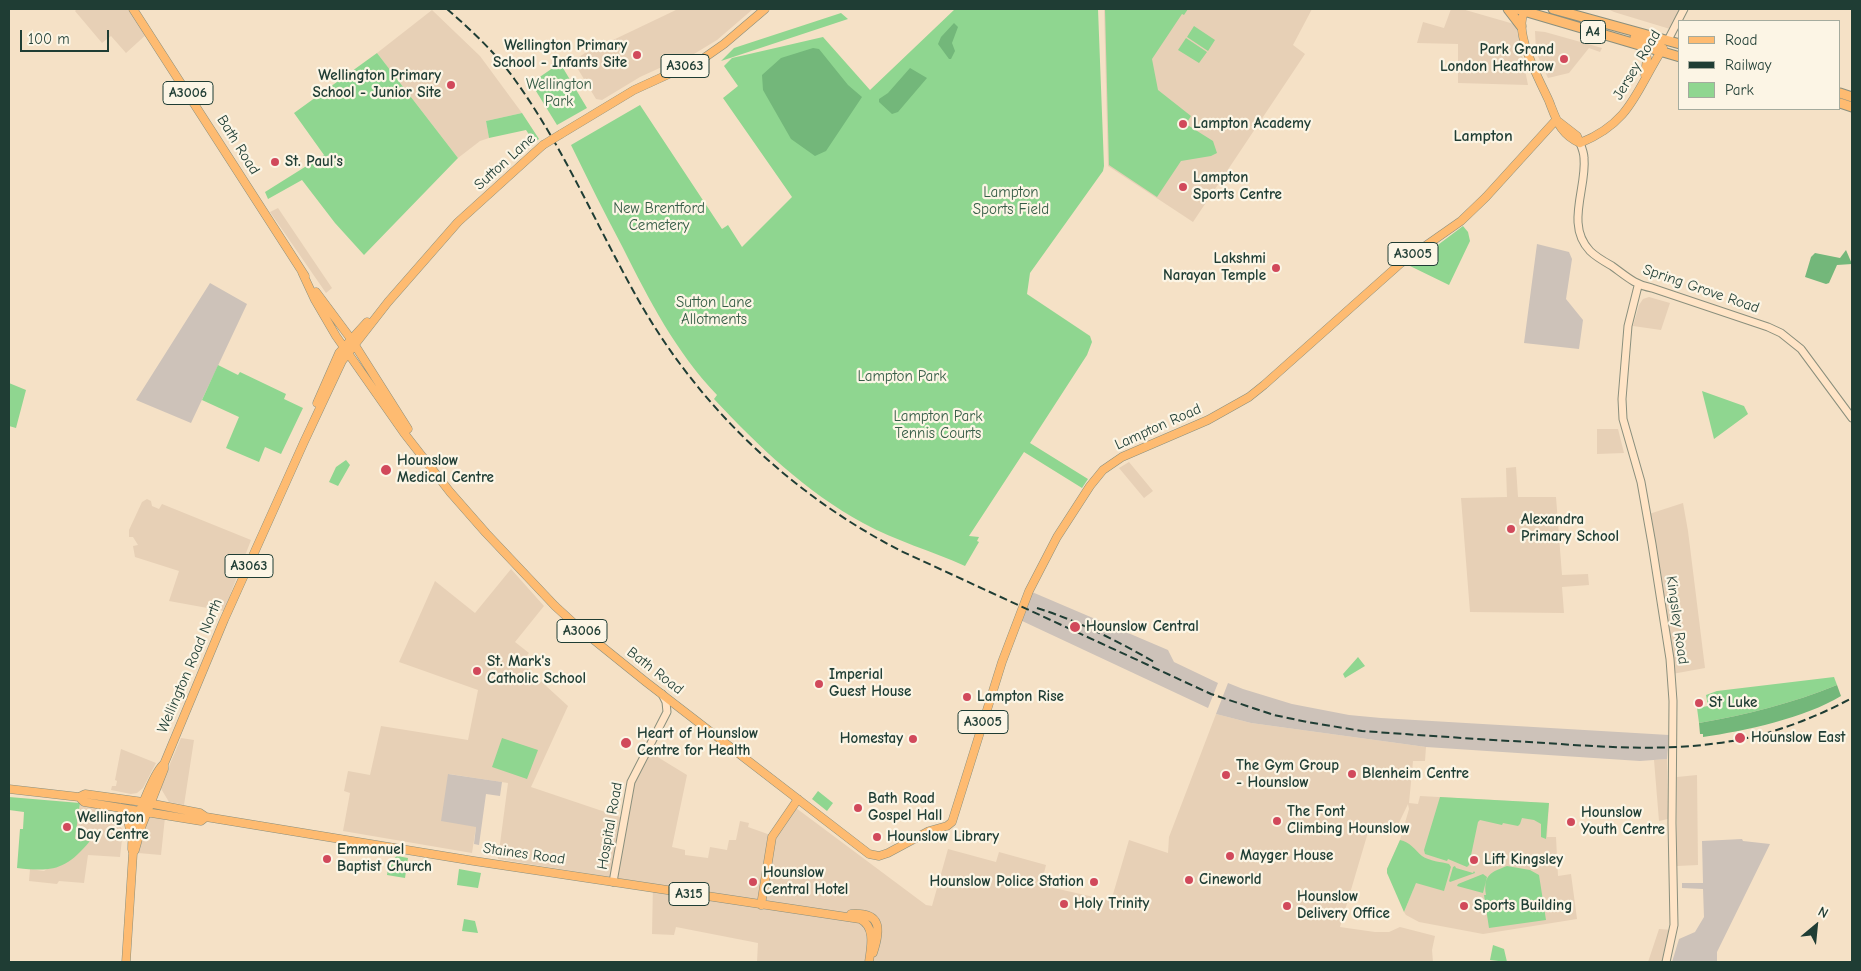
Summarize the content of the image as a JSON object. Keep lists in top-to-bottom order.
{
  "streets": {
    "highway": ["A4"],
    "main road": [
      "Jersey Road",
      "A3063",
      "A3006",
      "Bath Road",
      "Sutton Lane",
      "A3005",
      "Lampton Road",
      "Wellington Road North",
      "Staines Road",
      "A315"
    ],
    "street": ["Spring Grove Road", "Kingsley Road", "Hospital Road"]
  },
  "crossings": [
    ["A4", "Jersey Road"],
    ["Jersey Road", "Spring Grove Road"],
    ["A3063", "Wellington Road North"],
    ["A3063", "Staines Road"],
    ["Bath Road", "Sutton Lane"],
    ["Bath Road", "Lampton Road"],
    ["Bath Road", "Wellington Road North"],
    ["Sutton Lane", "Wellington Road North"],
    ["Spring Grove Road", "Kingsley Road"],
    ["Wellington Road North", "Staines Road"],
    ["Hospital Road", "Staines Road"]
  ],
  "districts": ["Lampton"],
  "parks": [
    "Wellington Park",
    "Lampton Sports Field",
    "New Brentford Cemetery",
    "Sutton Lane Allotments",
    "Lampton Park",
    "Lampton Park Tennis Courts"
  ],
  "places": [
    "Wellington Primary School - Infants Site",
    "Park Grand London Heathrow",
    "Wellington Primary School - Junior Site",
    "Lampton Academy",
    "St. Paul's",
    "Lampton Sports Centre",
    "Lakshmi Narayan Temple",
    "Hounslow Medical Centre",
    "Alexandra Primary School",
    "Hounslow Central",
    "St. Mark's Catholic School",
    "Imperial Guest House",
    "Lampton Rise",
    "St Luke",
    "Hounslow East",
    "Homestay",
    "Heart of Hounslow Centre for Health",
    "Blenheim Centre",
    "The Gym Group - Hounslow",
    "Bath Road Gospel Hall",
    "The Font Climbing Hounslow",
    "Hounslow Youth Centre",
    "Wellington Day Centre",
    "Hounslow Library",
    "Mayger House",
    "Emmanuel Baptist Church",
    "Lift Kingsley",
    "Cineworld",
    "Hounslow Central Hotel",
    "Hounslow Police Station",
    "Holy Trinity",
    "Hounslow Delivery Office",
    "Sports Building"
  ],
  "legend": ["Road", "Railway", "Park"],
  "scale_bar": "100 m",
  "north": "top right"
}
